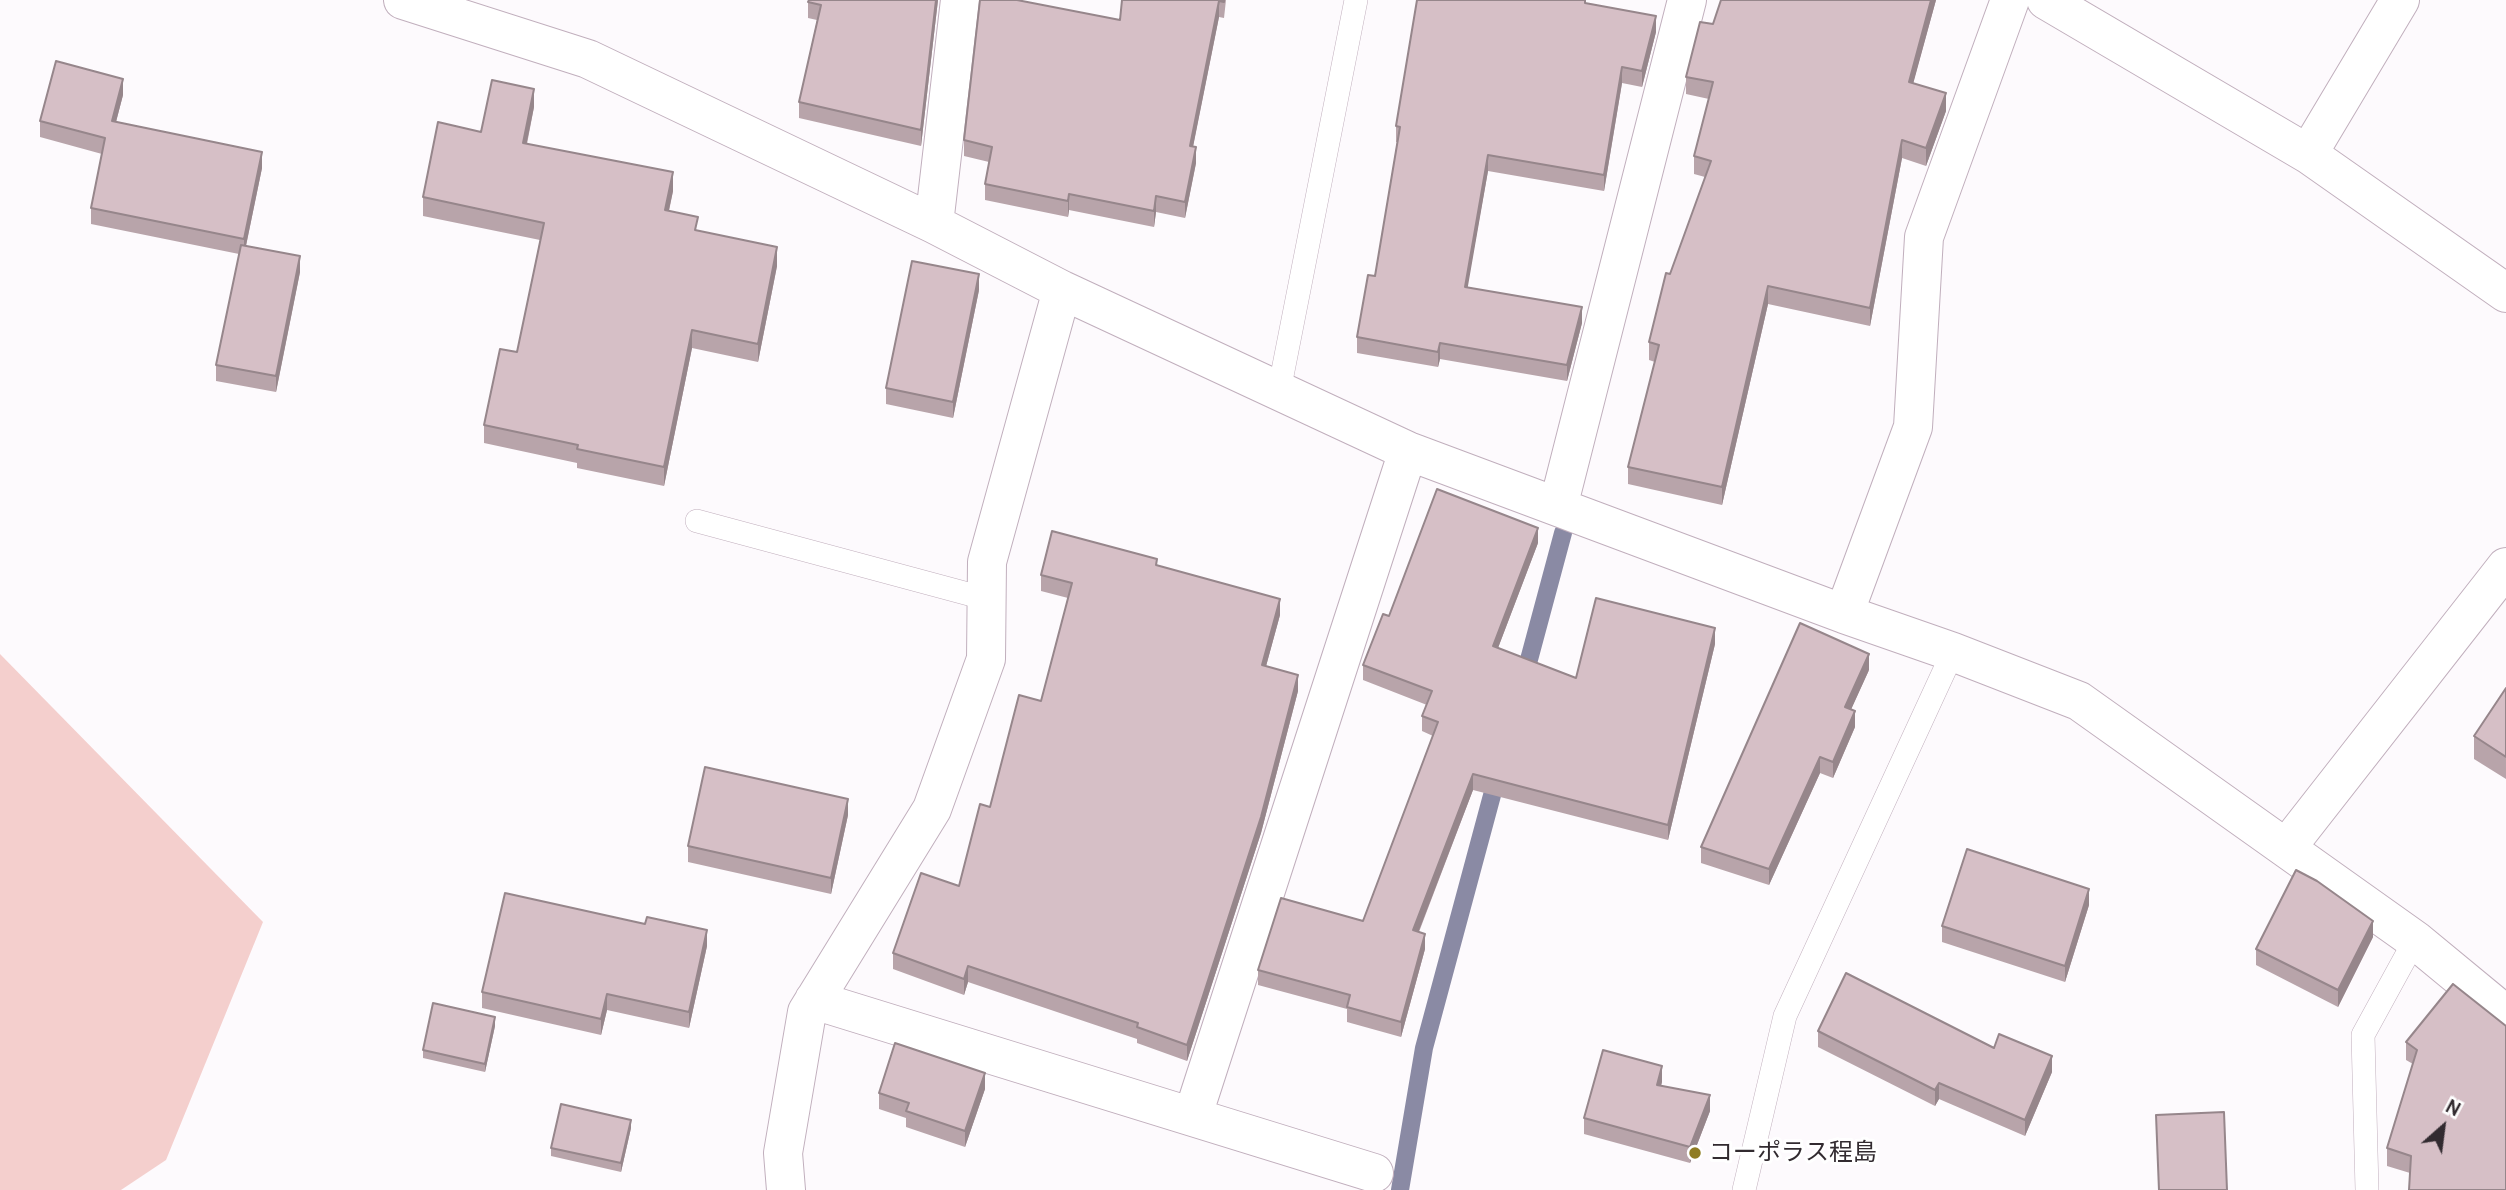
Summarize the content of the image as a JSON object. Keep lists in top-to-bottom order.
{
  "places": ["コーポラス程島"],
  "north": "top right"
}
